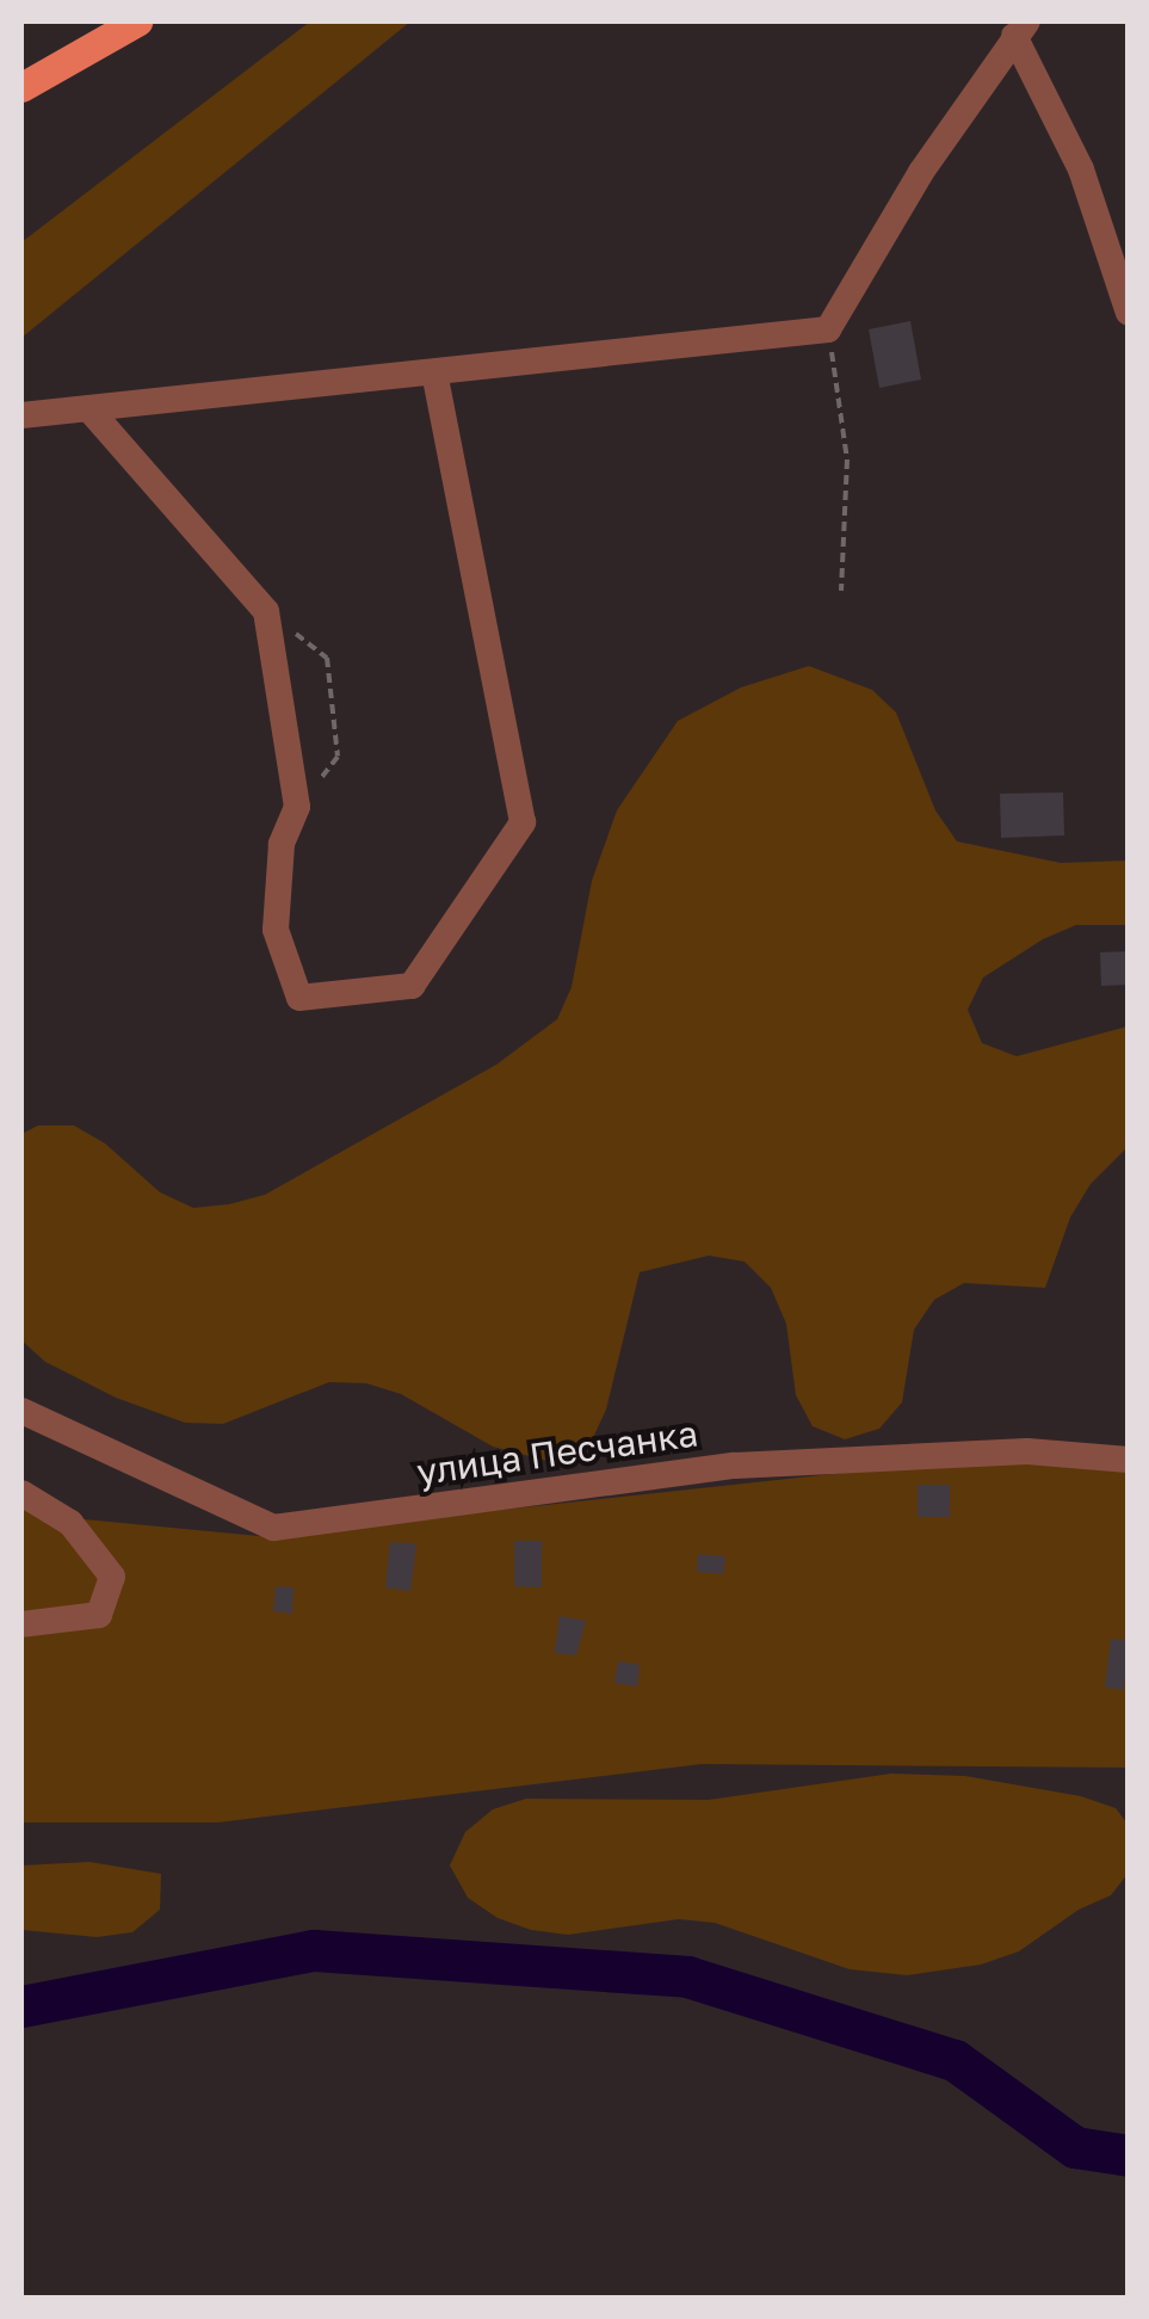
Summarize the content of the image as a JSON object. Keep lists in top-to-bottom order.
{
  "streets": {
    "street": ["улица Песчанка"]
  }
}
